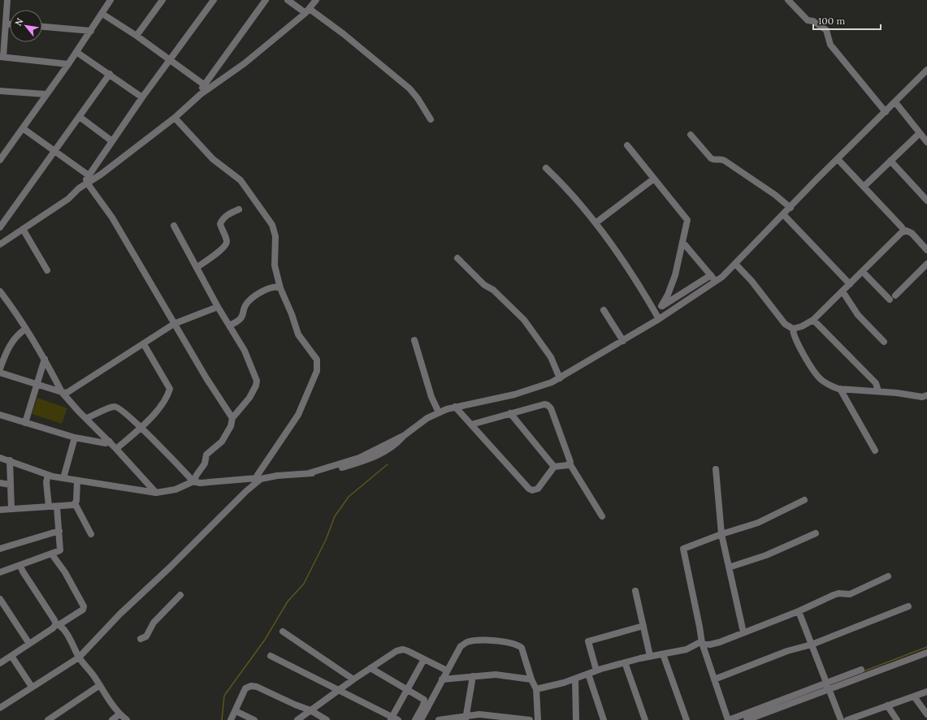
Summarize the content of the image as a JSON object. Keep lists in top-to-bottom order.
{
  "scale_bar": "100 m",
  "north": "top left"
}
